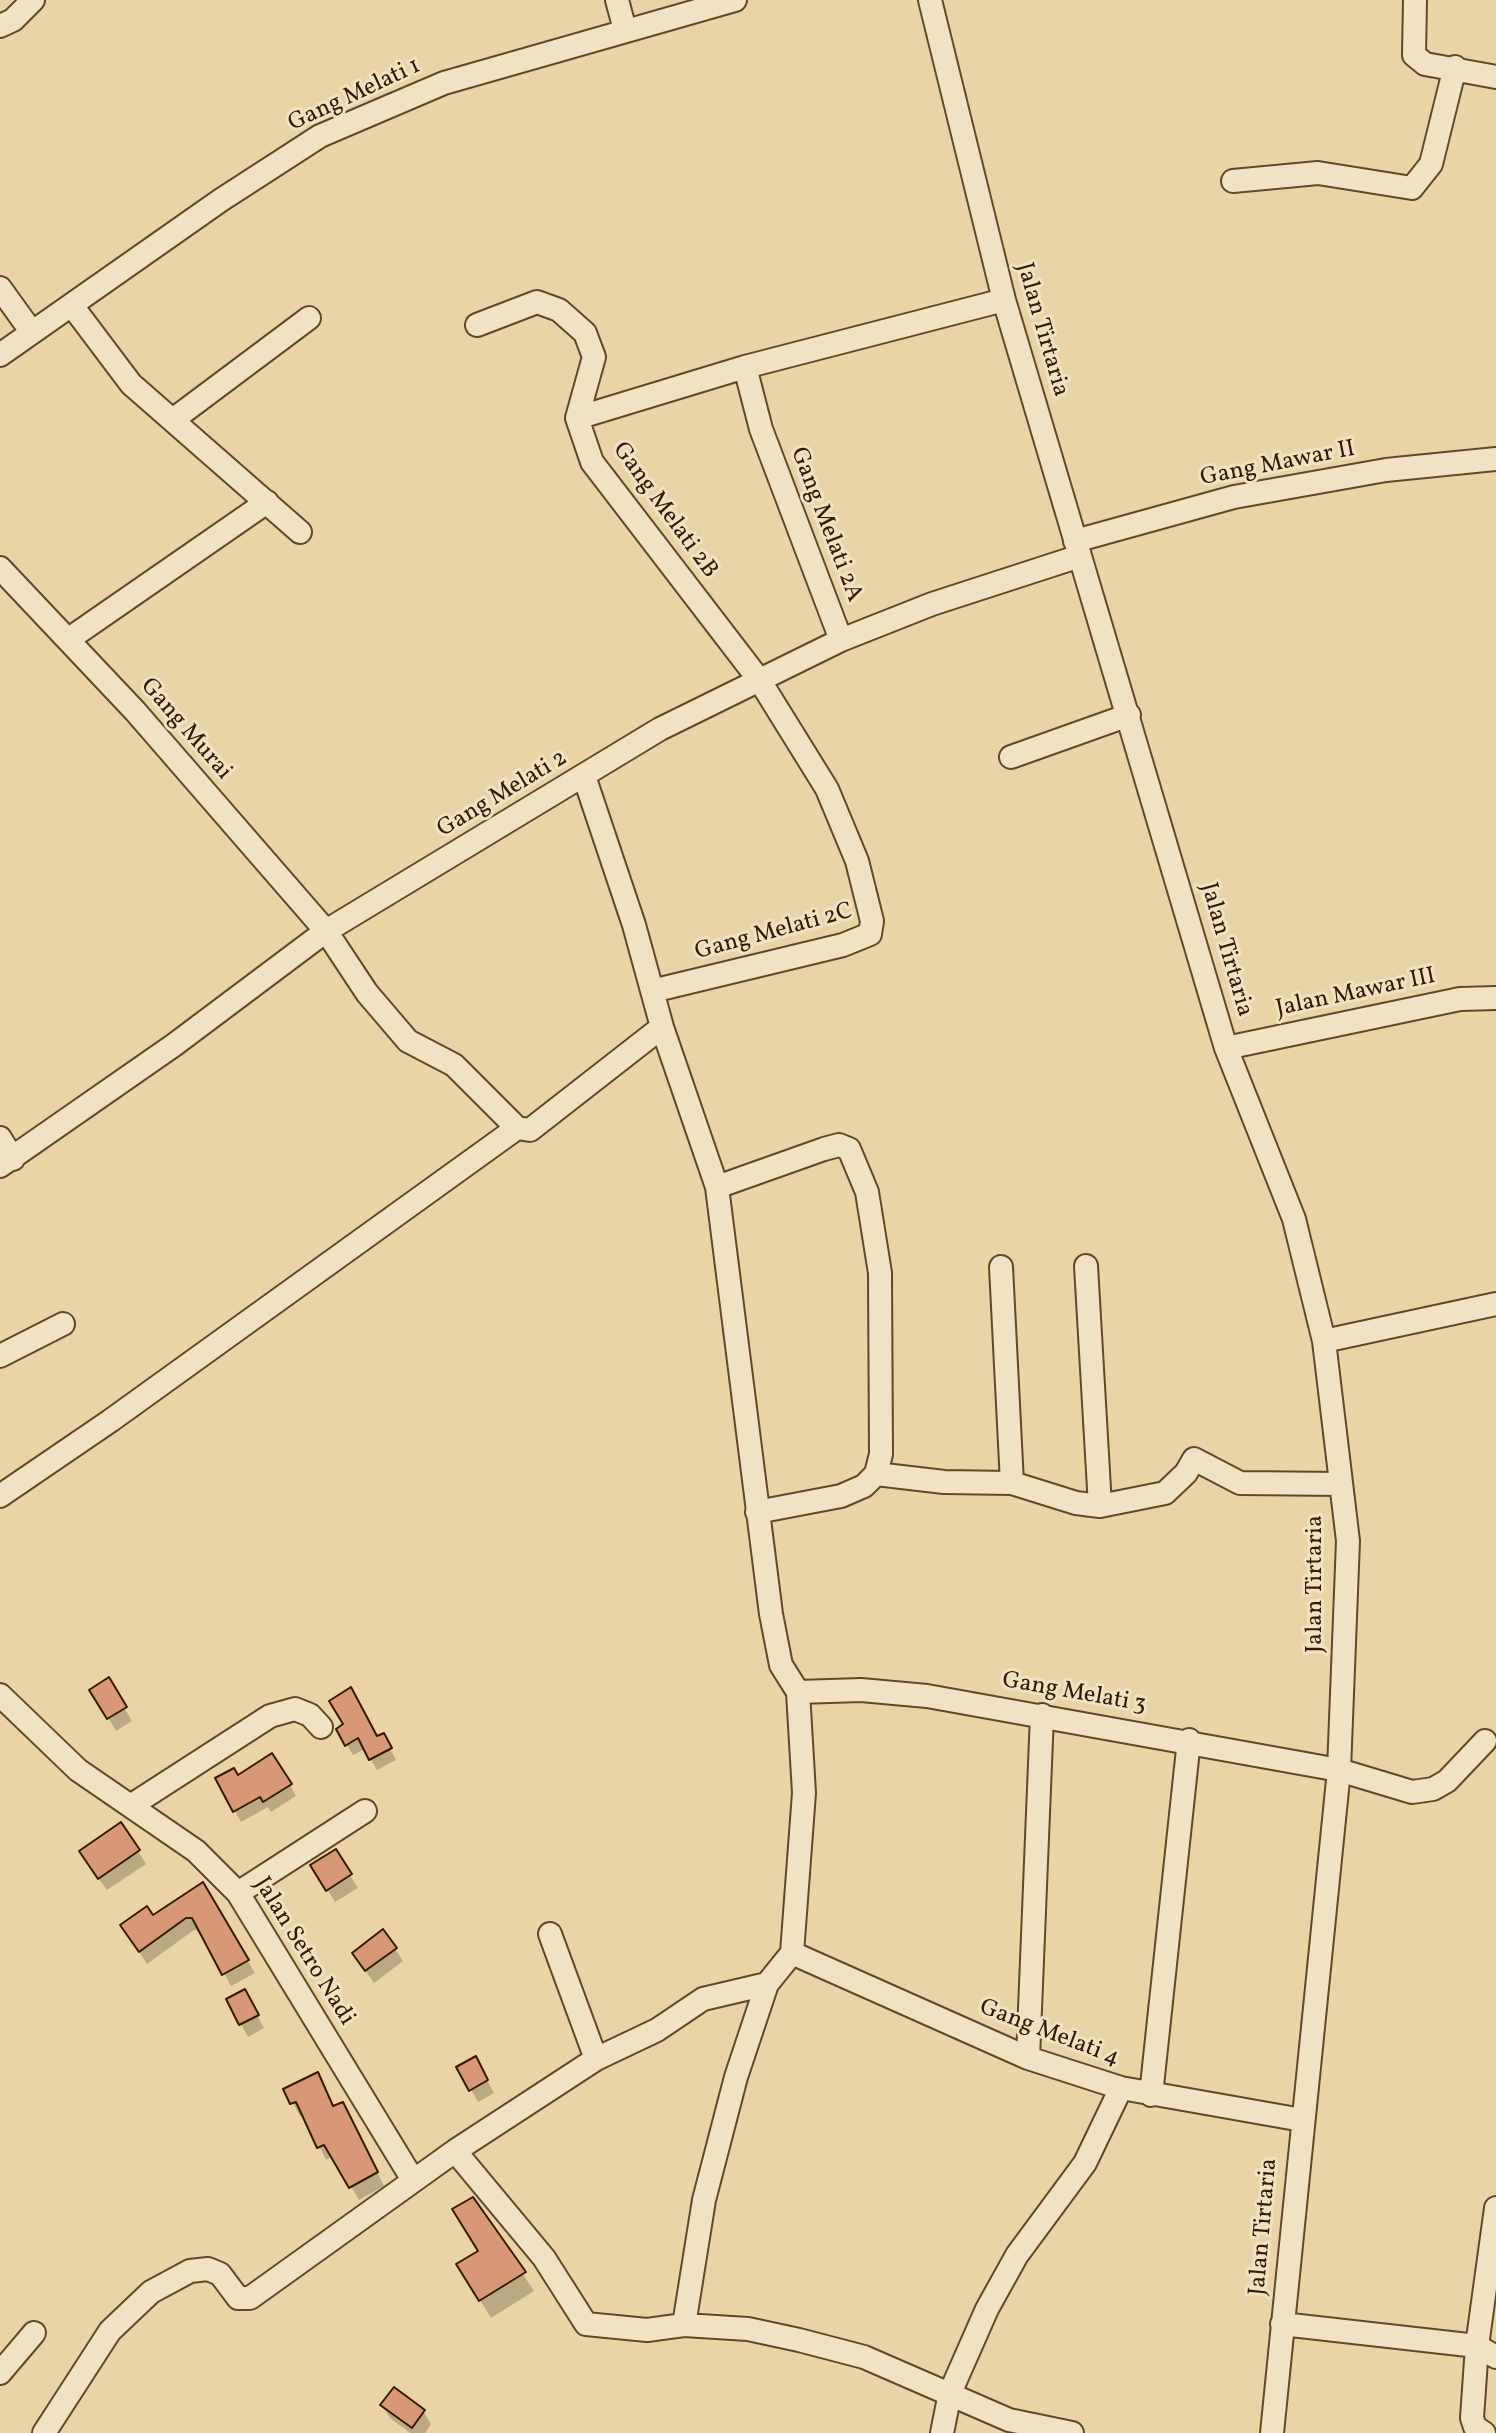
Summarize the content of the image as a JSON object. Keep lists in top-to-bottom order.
{
  "streets": {
    "street": [
      "Gang Melati 1",
      "Jalan Tirtaria",
      "Gang Mawar II",
      "Gang Melati 2B",
      "Gang Melati 2A",
      "Gang Murai",
      "Gang Melati 2",
      "Gang Melati 2C",
      "Jalan Mawar III",
      "Gang Melati 3",
      "Jalan Setro Nadi",
      "Gang Melati 4"
    ]
  },
  "crossings": [
    ["Jalan Tirtaria", "Gang Mawar II"],
    ["Jalan Tirtaria", "Gang Melati 2"],
    ["Jalan Tirtaria", "Jalan Mawar III"],
    ["Jalan Tirtaria", "Gang Melati 3"],
    ["Jalan Tirtaria", "Gang Melati 4"],
    ["Gang Mawar II", "Gang Melati 2"],
    ["Gang Melati 2B", "Gang Melati 2"],
    ["Gang Melati 2B", "Gang Melati 2C"],
    ["Gang Melati 2A", "Gang Melati 2"],
    ["Gang Murai", "Gang Melati 2"],
    ["Gang Melati 2", "Gang Melati 2C"]
  ]
}
